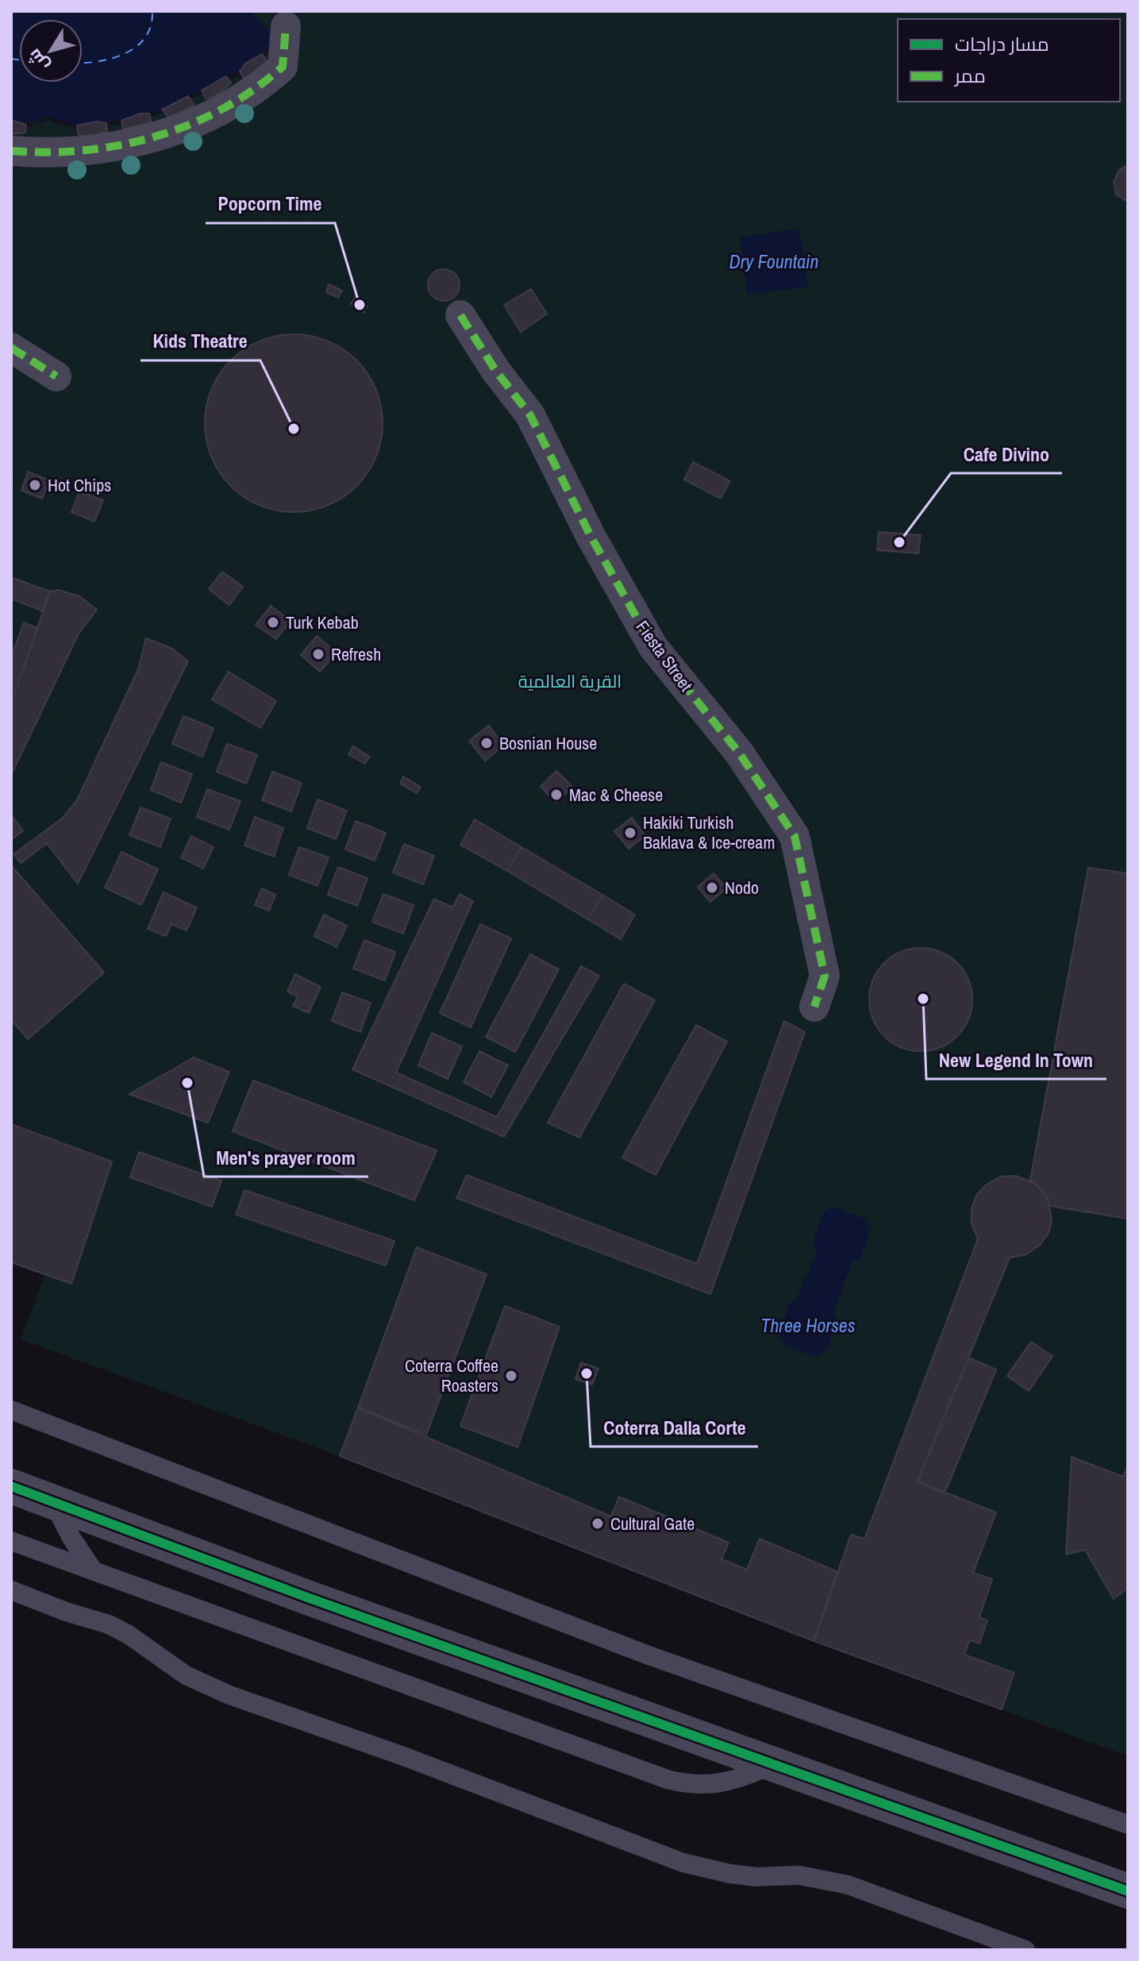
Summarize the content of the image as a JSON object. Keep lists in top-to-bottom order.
{
  "streets": {
    "street": ["Fiesta Street"]
  },
  "water": ["Dry Fountain", "Three Horses"],
  "parks": ["القرية العالمية"],
  "places": [
    "Popcorn Time",
    "Kids Theatre",
    "Hot Chips",
    "Cafe Divino",
    "Turk Kebab",
    "Refresh",
    "Bosnian House",
    "Mac & Cheese",
    "Hakiki Turkish Baklava & Ice-cream",
    "Nodo",
    "New Legend In Town",
    "Men's prayer room",
    "Coterra Dalla Corte",
    "Coterra Coffee Roasters",
    "Cultural Gate"
  ],
  "legend": ["مسار دراجات", "ممر"],
  "north": "bottom left"
}
